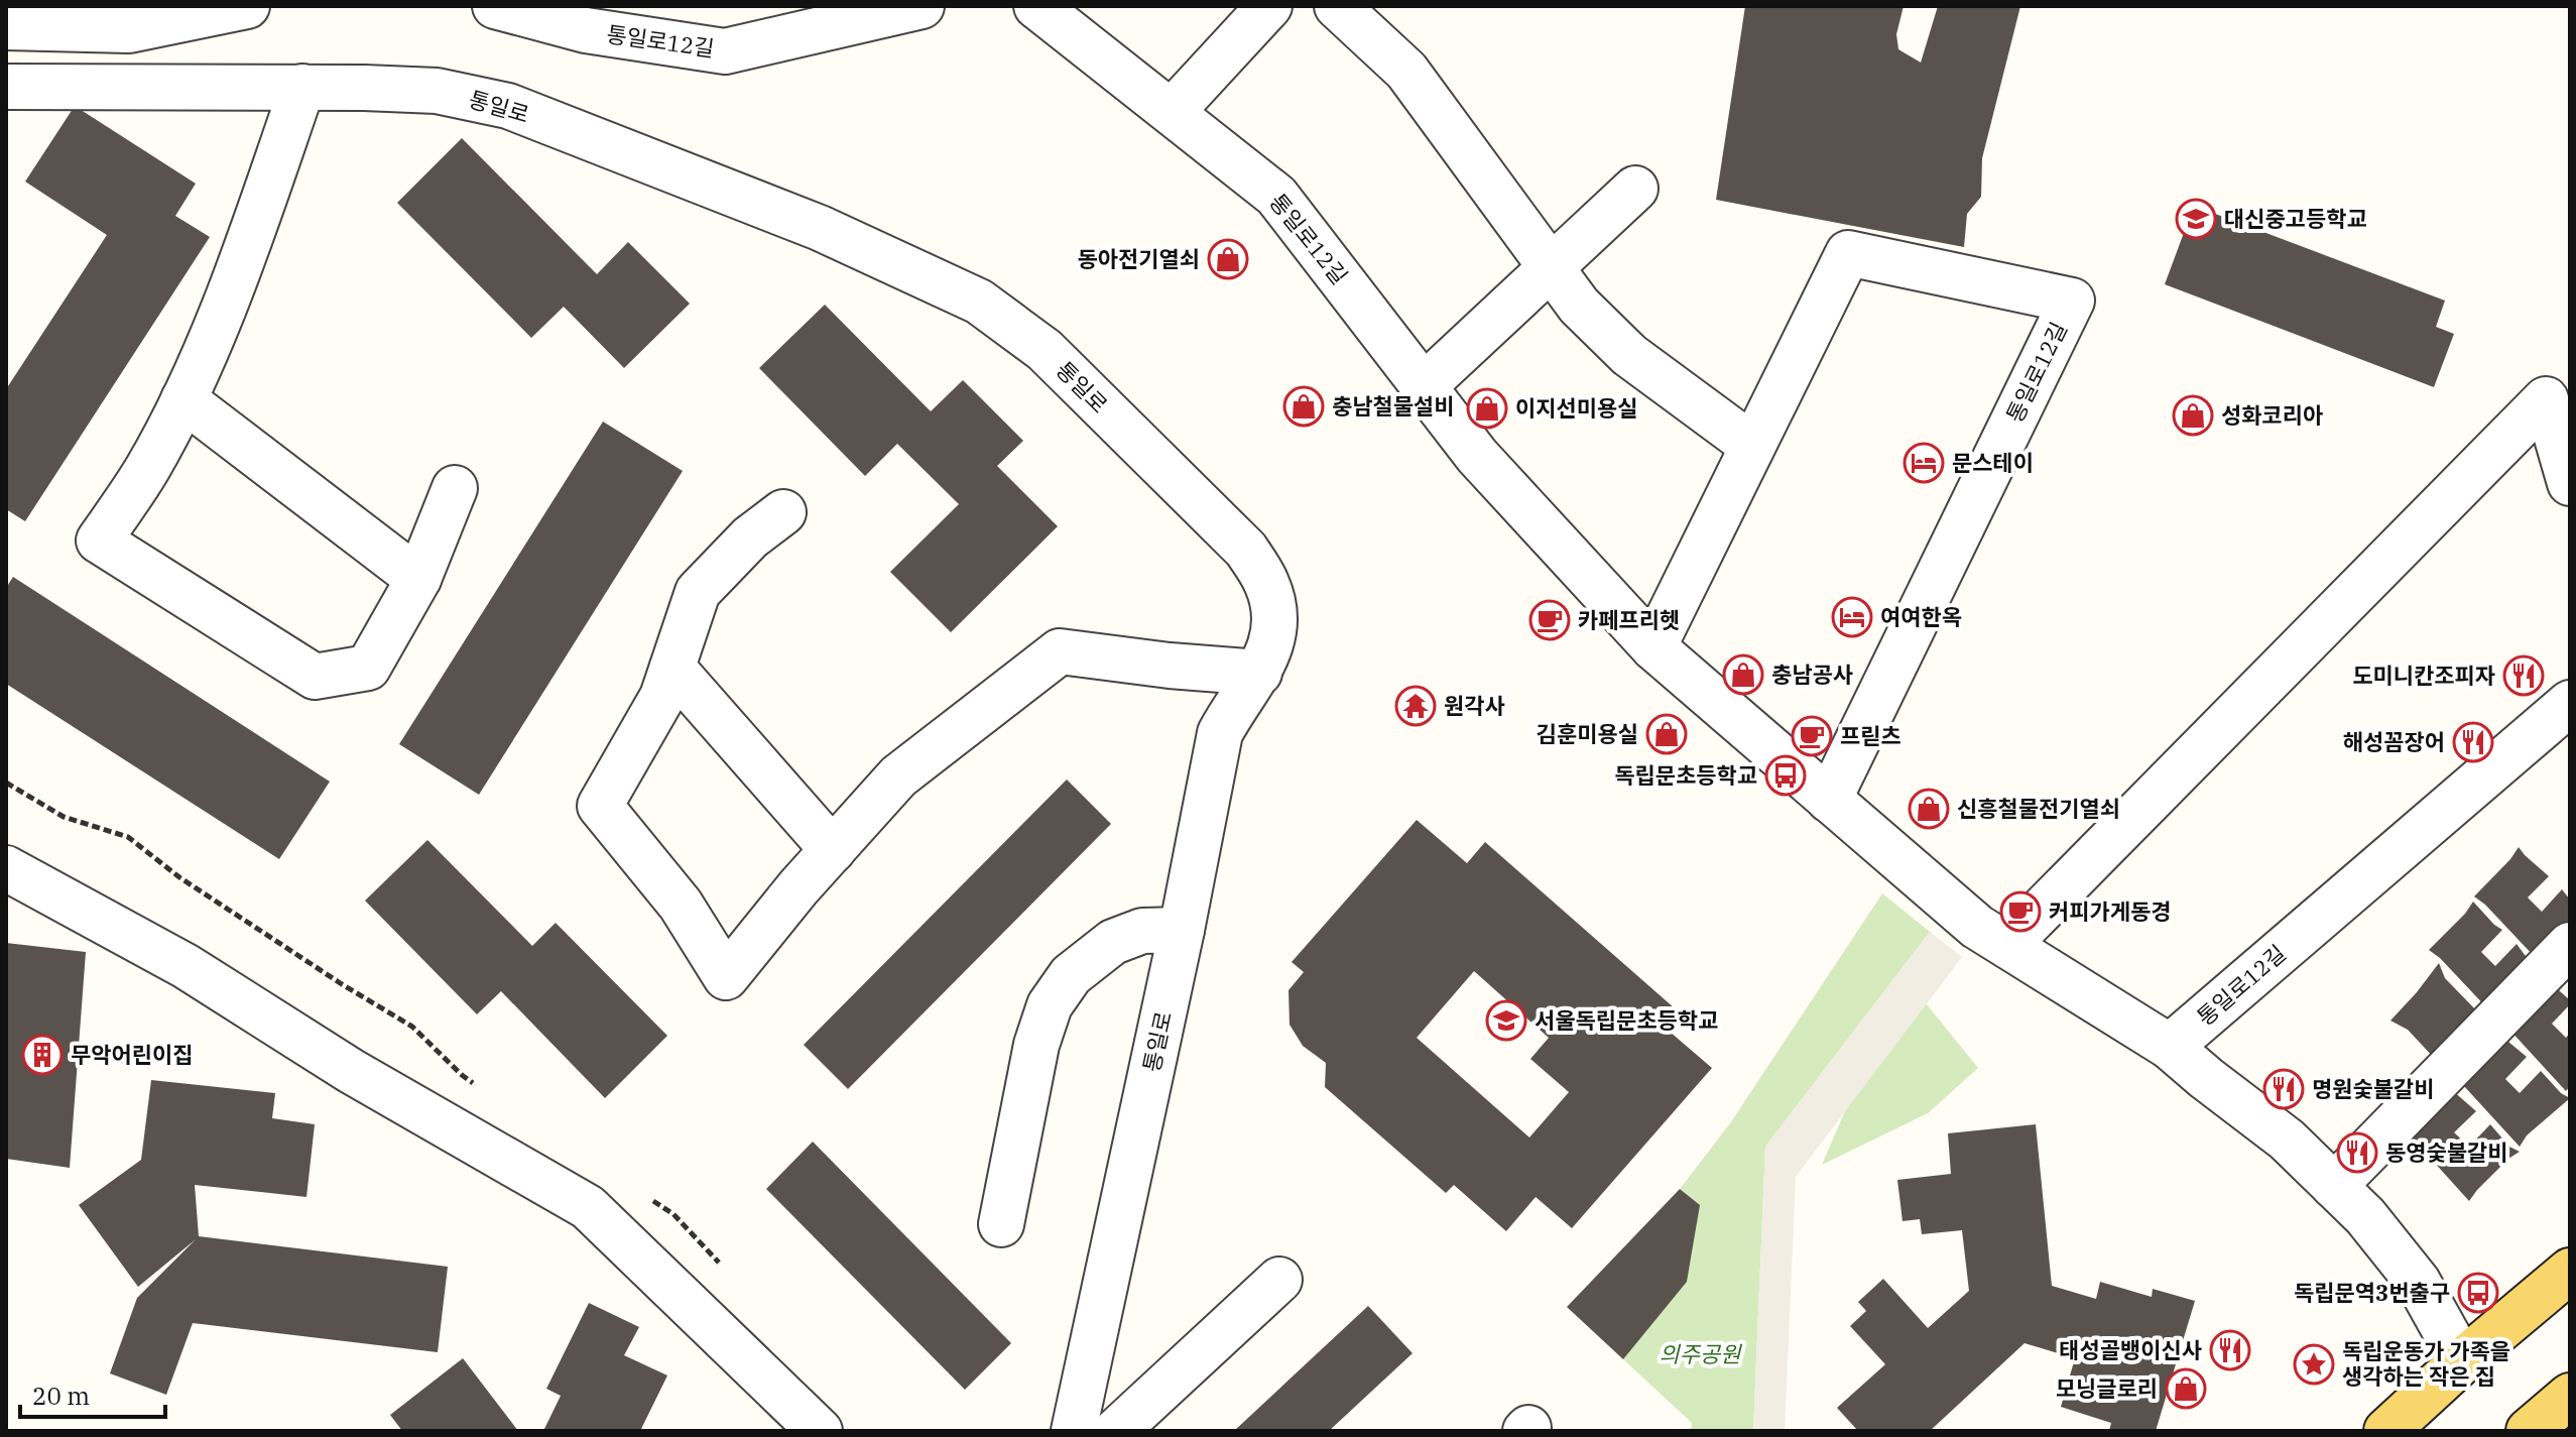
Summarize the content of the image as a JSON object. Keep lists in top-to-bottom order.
{
  "streets": {
    "street": ["통일로12길", "통일로"]
  },
  "parks": ["의주공원"],
  "places": {
    "school or university": ["대신중고등학교", "서울독립문초등학교"],
    "shop": [
      "동아전기열쇠",
      "충남철물설비",
      "이지선미용실",
      "성화코리아",
      "충남공사",
      "김훈미용실",
      "신흥철물전기열쇠",
      "모닝글로리"
    ],
    "hotel": ["문스테이", "여여한옥"],
    "cafe": ["카페프리헷", "프릳츠", "커피가게동경"],
    "restaurant": [
      "도미니칸조피자",
      "해성꼼장어",
      "명원숯불갈비",
      "동영숯불갈비",
      "태성골뱅이신사"
    ],
    "temple": ["원각사"],
    "bus stop": ["독립문초등학교", "독립문역3번출구"],
    "building": ["무악어린이집"],
    "place": ["독립운동가 가족을 생각하는 작은 집"]
  },
  "scale_bar": "20 m"
}
